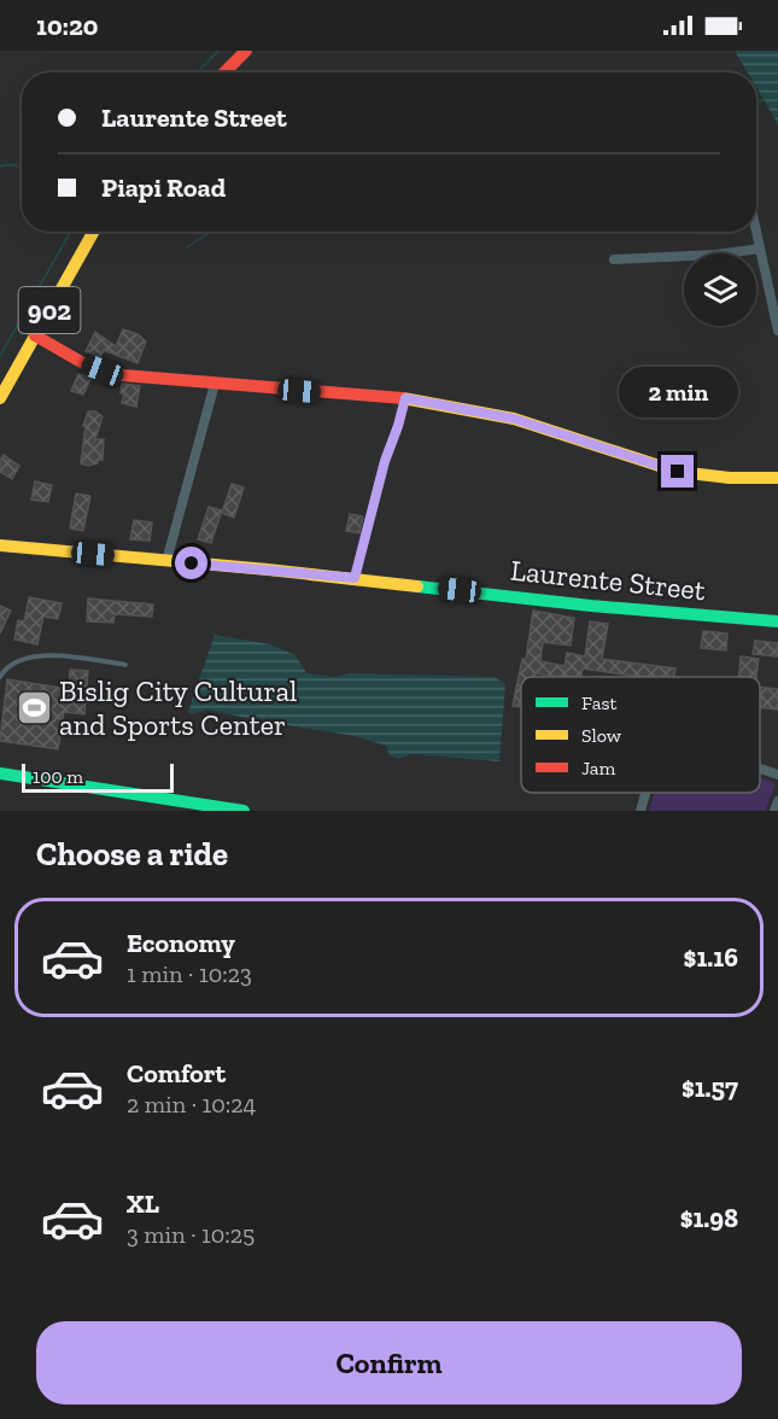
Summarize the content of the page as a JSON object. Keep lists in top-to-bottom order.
{
  "streets": {
    "main road": ["902", "Laurente Street"]
  },
  "places": {
    "sports": ["Bislig City Cultural and Sports Center"]
  },
  "legend": ["Fast", "Slow", "Jam"],
  "scale_bar": "100 m",
  "page": {
    "status": "10:20",
    "banner": ["Laurente Street", "Piapi Road"],
    "bubble": "2 min",
    "scale": "100 m",
    "heading": "Choose a ride",
    "list": [
      {
        "name": "Economy",
        "note": "1 min · 10:23",
        "value": "$1.16"
      },
      {
        "name": "Comfort",
        "note": "2 min · 10:24",
        "value": "$1.57"
      },
      {
        "name": "XL",
        "note": "3 min · 10:25",
        "value": "$1.98"
      }
    ],
    "buttons": "Confirm"
  }
}
